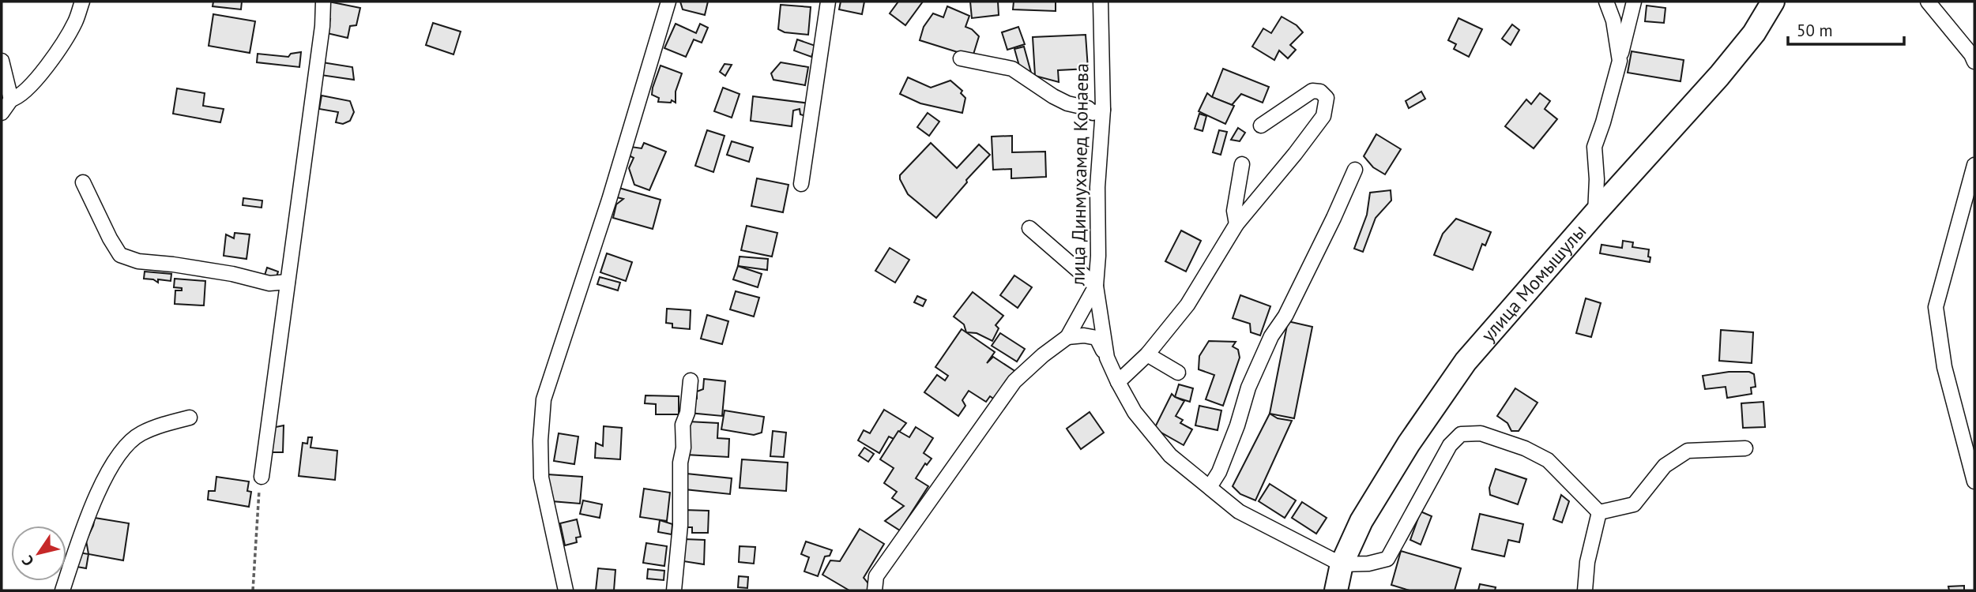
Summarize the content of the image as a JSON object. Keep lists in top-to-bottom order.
{
  "streets": {
    "main road": ["улица Момышулы"],
    "street": ["лица Динмухамед Конаева"]
  },
  "crossings": [
    ["лица Динмухамед Конаева", "улица Момышулы"]
  ],
  "scale_bar": "50 m",
  "north": "bottom left"
}
